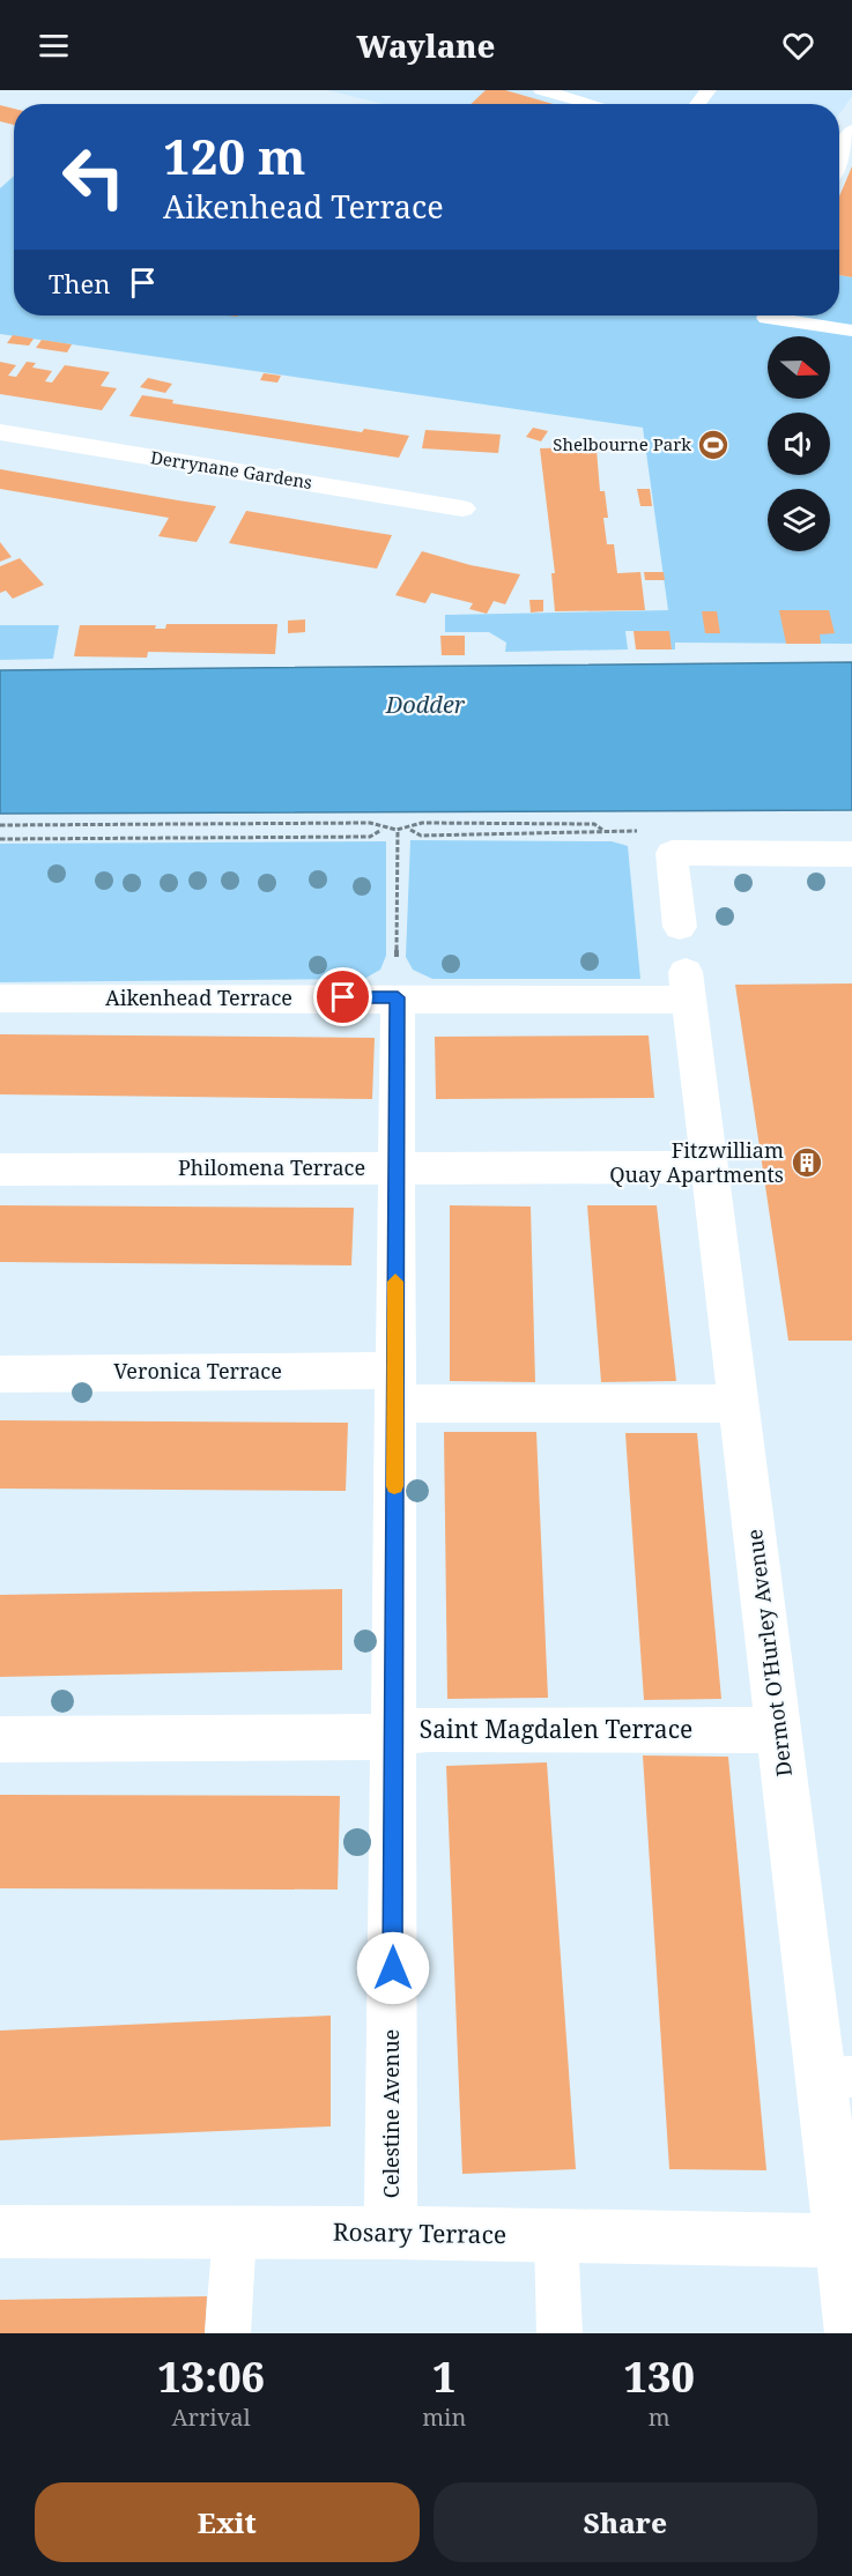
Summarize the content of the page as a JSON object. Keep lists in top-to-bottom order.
{
  "streets": {
    "street": [
      "Derrynane Gardens",
      "Aikenhead Terrace",
      "Philomena Terrace",
      "Veronica Terrace",
      "Dermot O'Hurley Avenue",
      "Saint Magdalen Terrace",
      "Celestine Avenue",
      "Rosary Terrace"
    ]
  },
  "crossings": [
    ["Aikenhead Terrace", "Dermot O'Hurley Avenue"],
    ["Aikenhead Terrace", "Celestine Avenue"],
    ["Philomena Terrace", "Dermot O'Hurley Avenue"],
    ["Philomena Terrace", "Celestine Avenue"],
    ["Veronica Terrace", "Dermot O'Hurley Avenue"],
    ["Veronica Terrace", "Celestine Avenue"],
    ["Dermot O'Hurley Avenue", "Saint Magdalen Terrace"],
    ["Dermot O'Hurley Avenue", "Rosary Terrace"],
    ["Saint Magdalen Terrace", "Celestine Avenue"],
    ["Celestine Avenue", "Rosary Terrace"]
  ],
  "water": ["Dodder"],
  "places": {
    "sports": ["Shelbourne Park"],
    "building": ["Fitzwilliam Quay Apartments"]
  },
  "north": "right",
  "page": {
    "header": "Waylane",
    "turn": ["120 m", "Aikenhead Terrace"],
    "then": "Then",
    "eta": [
      "13:06",
      "Arrival",
      "1",
      "min",
      "130",
      "m"
    ],
    "buttons": ["Exit", "Share"]
  }
}
